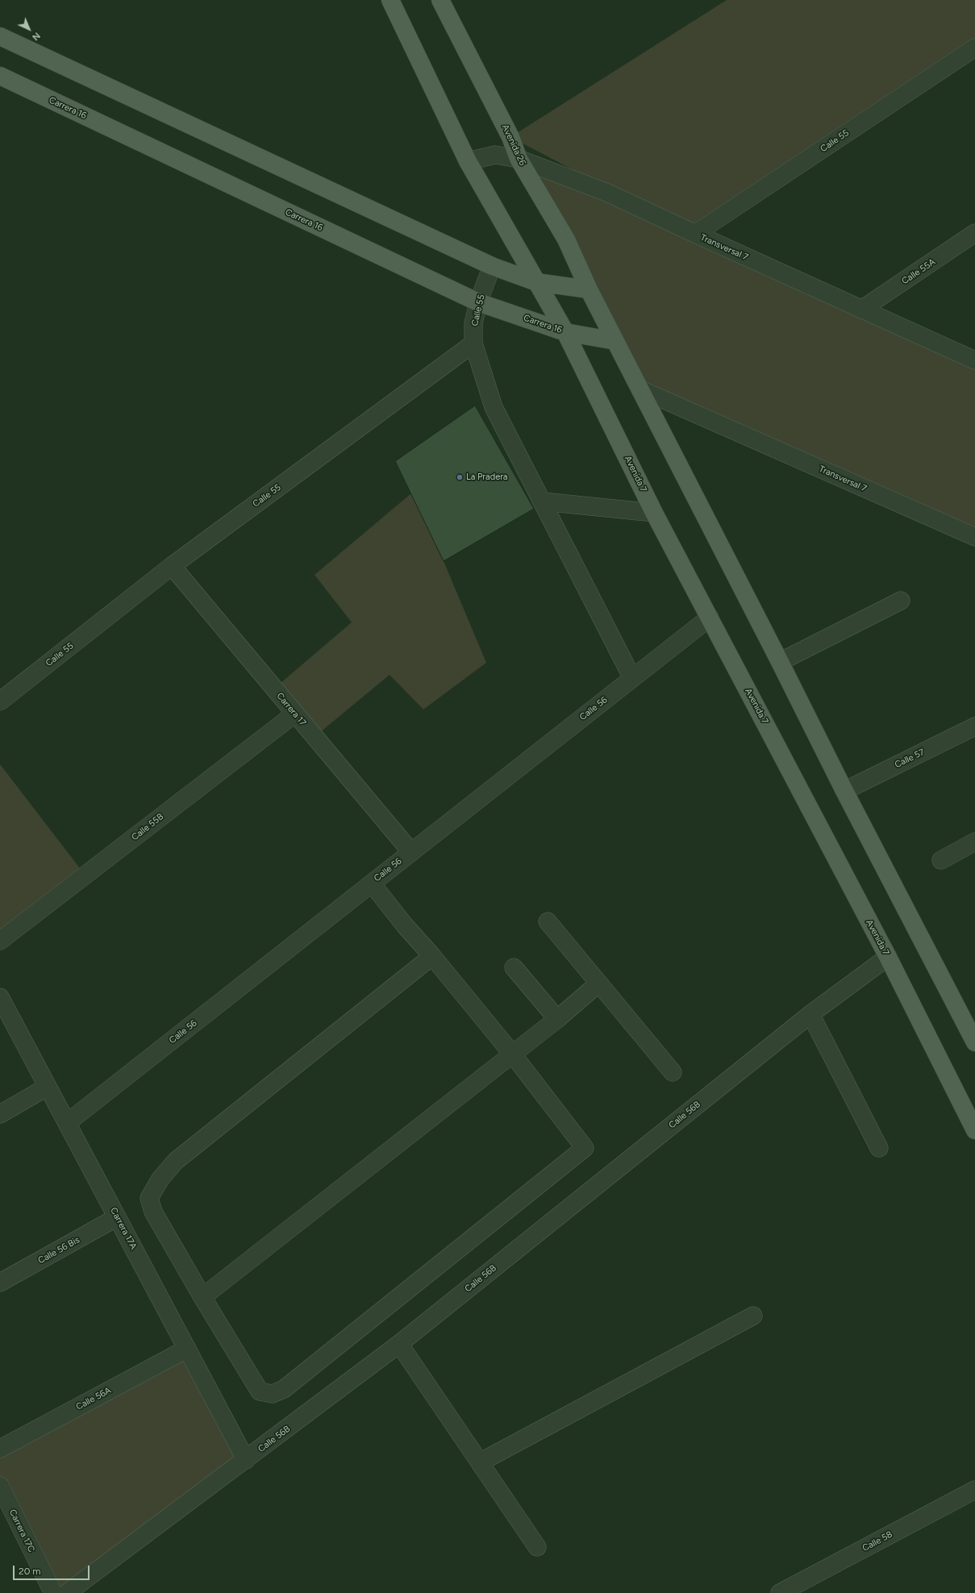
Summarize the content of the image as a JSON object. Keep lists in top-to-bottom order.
{
  "streets": {
    "main road": ["Carrera 16", "Avenida 26", "Avenida 7"],
    "street": [
      "Calle 55",
      "Transversal 7",
      "Calle 55A",
      "Calle 56",
      "Carrera 17",
      "Calle 57",
      "Calle 55B",
      "Calle 56B",
      "Carrera 17A",
      "Calle 56 Bis",
      "Calle 56A",
      "Carrera 17C",
      "Calle 58"
    ]
  },
  "crossings": [
    ["Carrera 16", "Calle 55"],
    ["Carrera 16", "Avenida 7"],
    ["Calle 55", "Transversal 7"],
    ["Calle 55", "Carrera 17"],
    ["Avenida 26", "Transversal 7"],
    ["Transversal 7", "Calle 55A"],
    ["Avenida 7", "Calle 56"],
    ["Avenida 7", "Calle 56B"],
    ["Calle 56", "Carrera 17"],
    ["Calle 56", "Carrera 17A"],
    ["Carrera 17", "Calle 55B"],
    ["Calle 56B", "Carrera 17A"],
    ["Carrera 17A", "Calle 56 Bis"],
    ["Carrera 17A", "Calle 56A"]
  ],
  "places": ["La Pradera"],
  "scale_bar": "20 m",
  "north": "bottom right"
}
